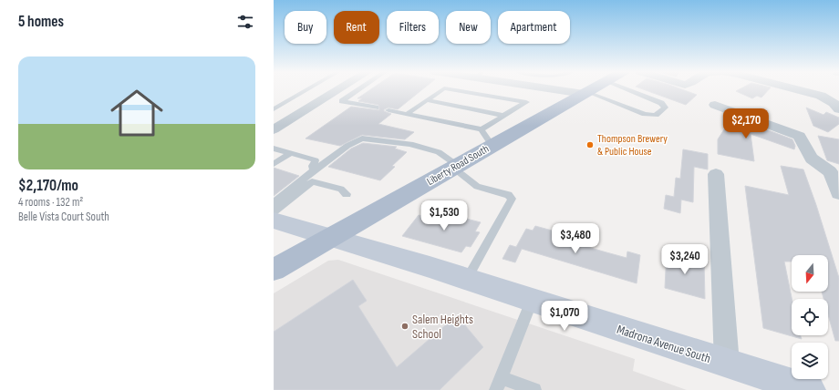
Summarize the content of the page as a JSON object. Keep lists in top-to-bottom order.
{
  "streets": {
    "main road": ["Liberty Road South", "Madrona Avenue South"]
  },
  "crossings": [
    ["Liberty Road South", "Madrona Avenue South"]
  ],
  "places": ["Thompson Brewery & Public House", "Salem Heights School"],
  "north": "bottom",
  "page": {
    "heading": "5 homes",
    "chip": [
      "Buy",
      "Rent",
      "Filters",
      "New",
      "Apartment"
    ],
    "list": [
      {
        "name": "$2,170/mo",
        "note": "4 rooms · 132 m² · Belle Vista Court South"
      }
    ],
    "price": [
      "$2,170",
      "$1,530",
      "$3,480",
      "$3,240",
      "$1,070"
    ]
  }
}
